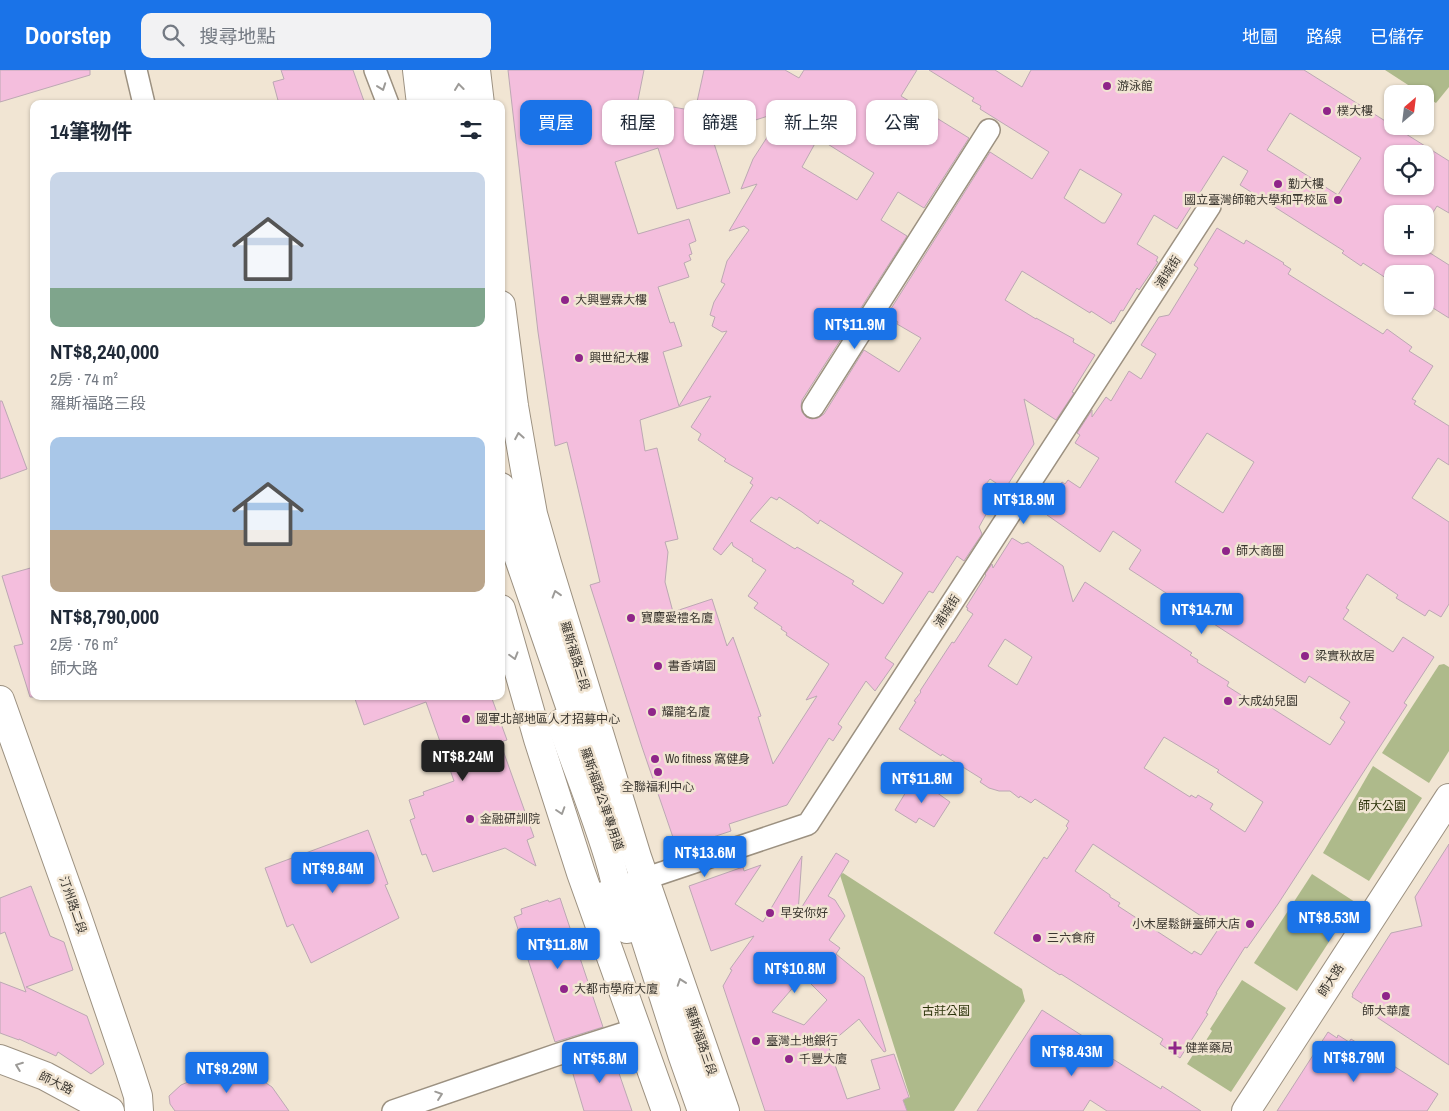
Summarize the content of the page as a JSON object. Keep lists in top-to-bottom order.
{
  "streets": {
    "main road": [
      "羅斯福路三段",
      "羅斯福路公車專用道",
      "汀州路二段",
      "師大路"
    ],
    "street": ["浦城街"]
  },
  "crossings": [
    ["浦城街", "羅斯福路三段"],
    ["浦城街", "羅斯福路公車專用道"],
    ["羅斯福路三段", "羅斯福路公車專用道"]
  ],
  "parks": ["師大公園", "古莊公園"],
  "places": {
    "other": [
      "游泳館",
      "樸大樓",
      "勤大樓",
      "國立臺灣師範大學和平校區",
      "大興豐霖大樓",
      "興世紀大樓",
      "師大商圈",
      "寶慶愛禮名廈",
      "梁實秋故居",
      "書香靖園",
      "大成幼兒園",
      "耀龍名廈",
      "國軍北部地區人才招募中心",
      "Wo fitness 窩健身",
      "全聯福利中心",
      "金融研訓院",
      "早安你好",
      "小木屋鬆餅臺師大店",
      "三六食府",
      "大都市學府大廈",
      "師大華廈",
      "臺灣土地銀行",
      "千豐大廈"
    ],
    "health": ["健業藥局"]
  },
  "north": "top right",
  "page": {
    "header": "Doorstep",
    "search": "搜尋地點",
    "nav": ["地圖", "路線", "已儲存"],
    "map_buttons": ["+", "−"],
    "chip": [
      "買屋",
      "租屋",
      "篩選",
      "新上架",
      "公寓"
    ],
    "heading": "14筆物件",
    "list": [
      {
        "name": "NT$8,240,000",
        "note": "2房 · 74 m² · 羅斯福路三段"
      },
      {
        "name": "NT$8,790,000",
        "note": "2房 · 76 m² · 師大路"
      }
    ],
    "price": [
      "NT$11.9M",
      "NT$18.9M",
      "NT$14.7M",
      "NT$8.24M",
      "NT$11.8M",
      "NT$13.6M",
      "NT$9.84M",
      "NT$8.53M",
      "NT$11.8M",
      "NT$10.8M",
      "NT$8.43M",
      "NT$8.79M",
      "NT$5.8M",
      "NT$9.29M"
    ]
  }
}
